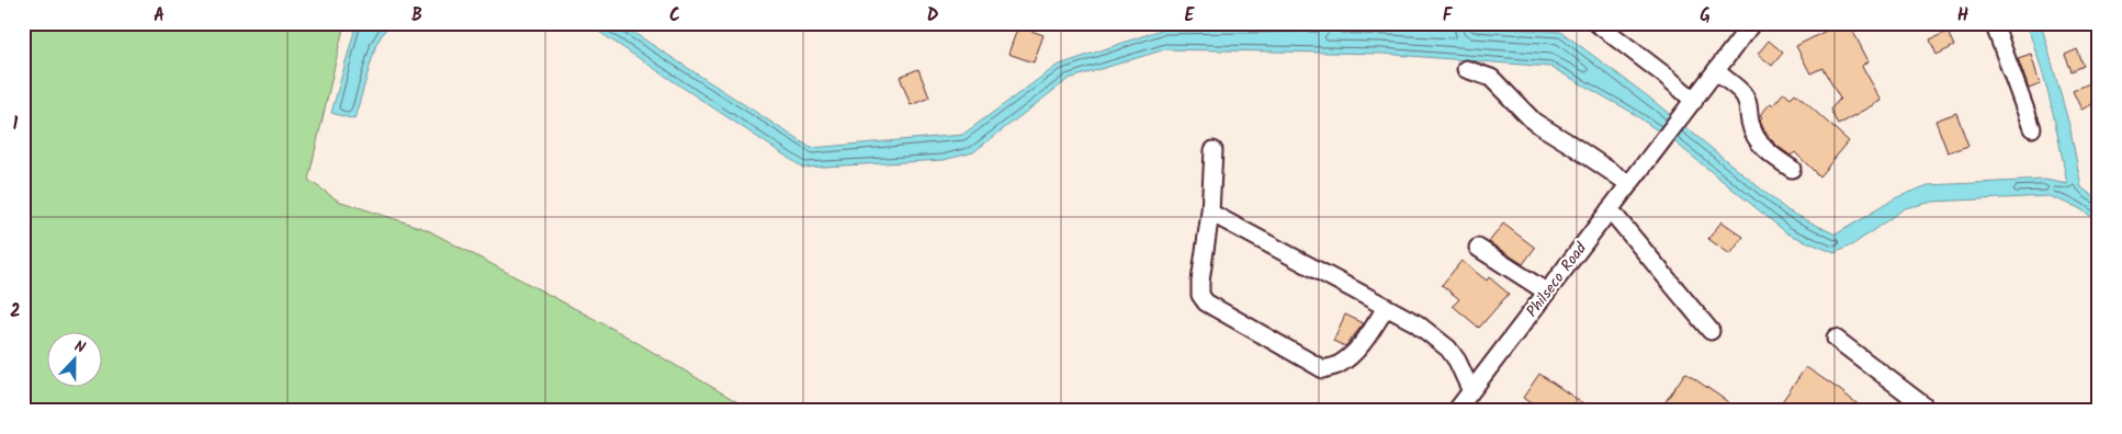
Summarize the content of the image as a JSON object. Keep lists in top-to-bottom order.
{
  "streets": {
    "street": ["Philseco Road"]
  },
  "north": "top",
  "grid": {
    "columns": [
      "A",
      "B",
      "C",
      "D",
      "E",
      "F",
      "G",
      "H"
    ],
    "rows": ["1", "2"]
  }
}
